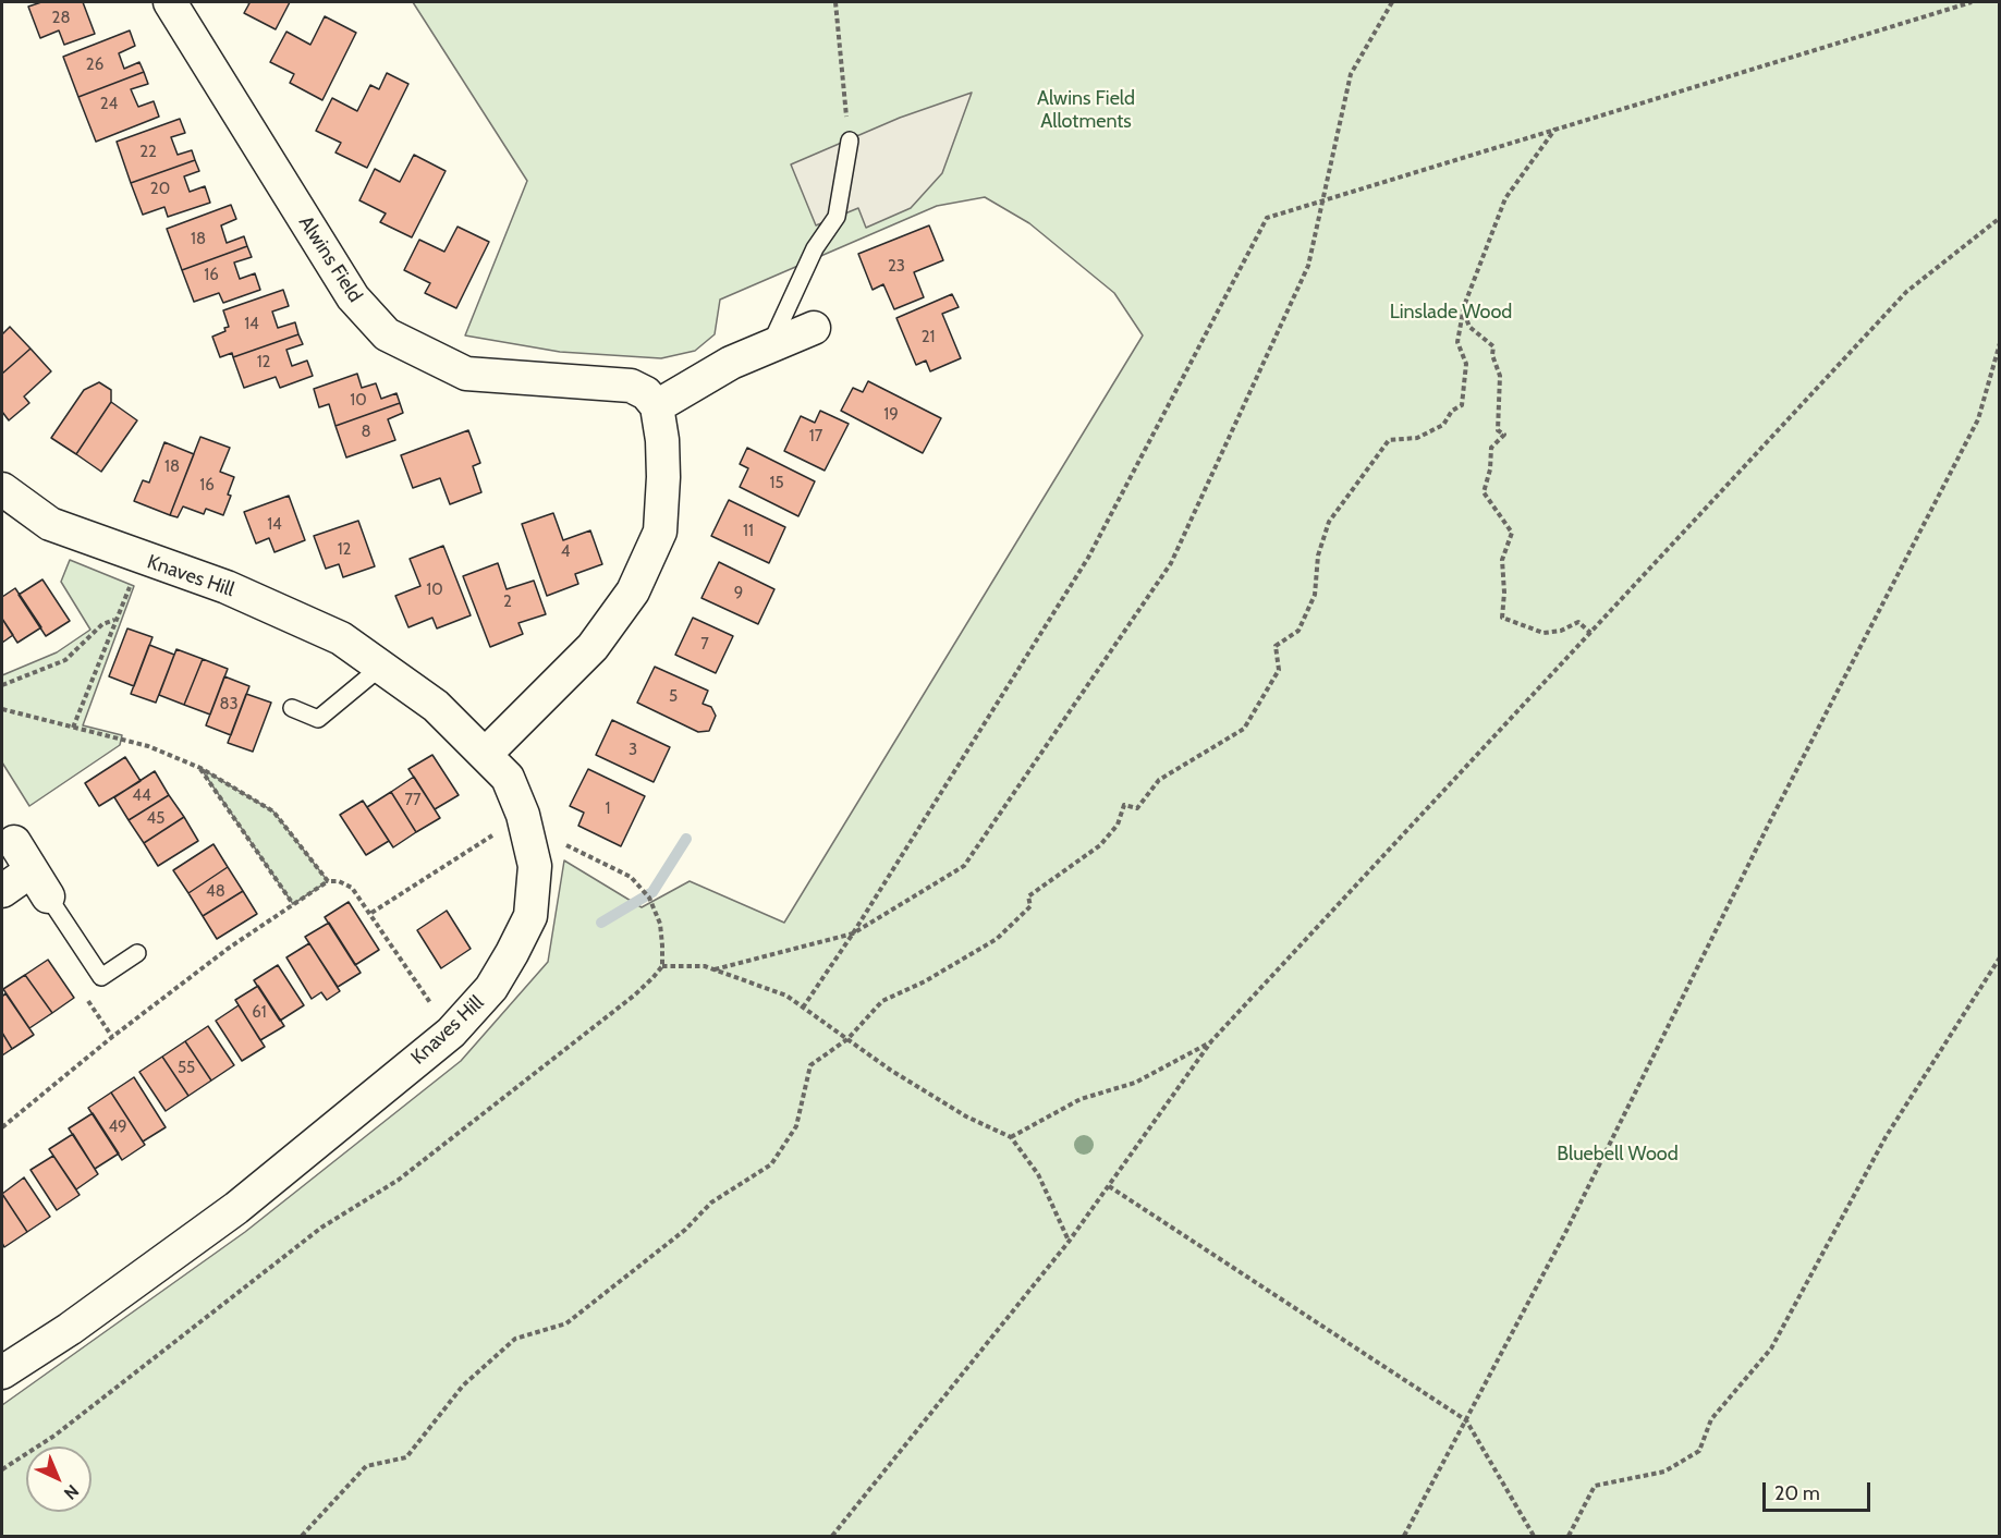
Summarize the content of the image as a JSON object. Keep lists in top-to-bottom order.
{
  "streets": {
    "street": ["Alwins Field", "Knaves Hill"]
  },
  "parks": ["Alwins Field Allotments", "Linslade Wood", "Bluebell Wood"],
  "house_numbers": [
    "28",
    "26",
    "24",
    "22",
    "20",
    "18",
    "23",
    "16",
    "14",
    "21",
    "12",
    "10",
    "19",
    "8",
    "17",
    "18",
    "15",
    "16",
    "14",
    "11",
    "12",
    "4",
    "10",
    "9",
    "2",
    "7",
    "5",
    "83",
    "3",
    "44",
    "77",
    "1",
    "45",
    "48",
    "61",
    "55",
    "49"
  ],
  "scale_bar": "20 m",
  "north": "bottom right"
}
